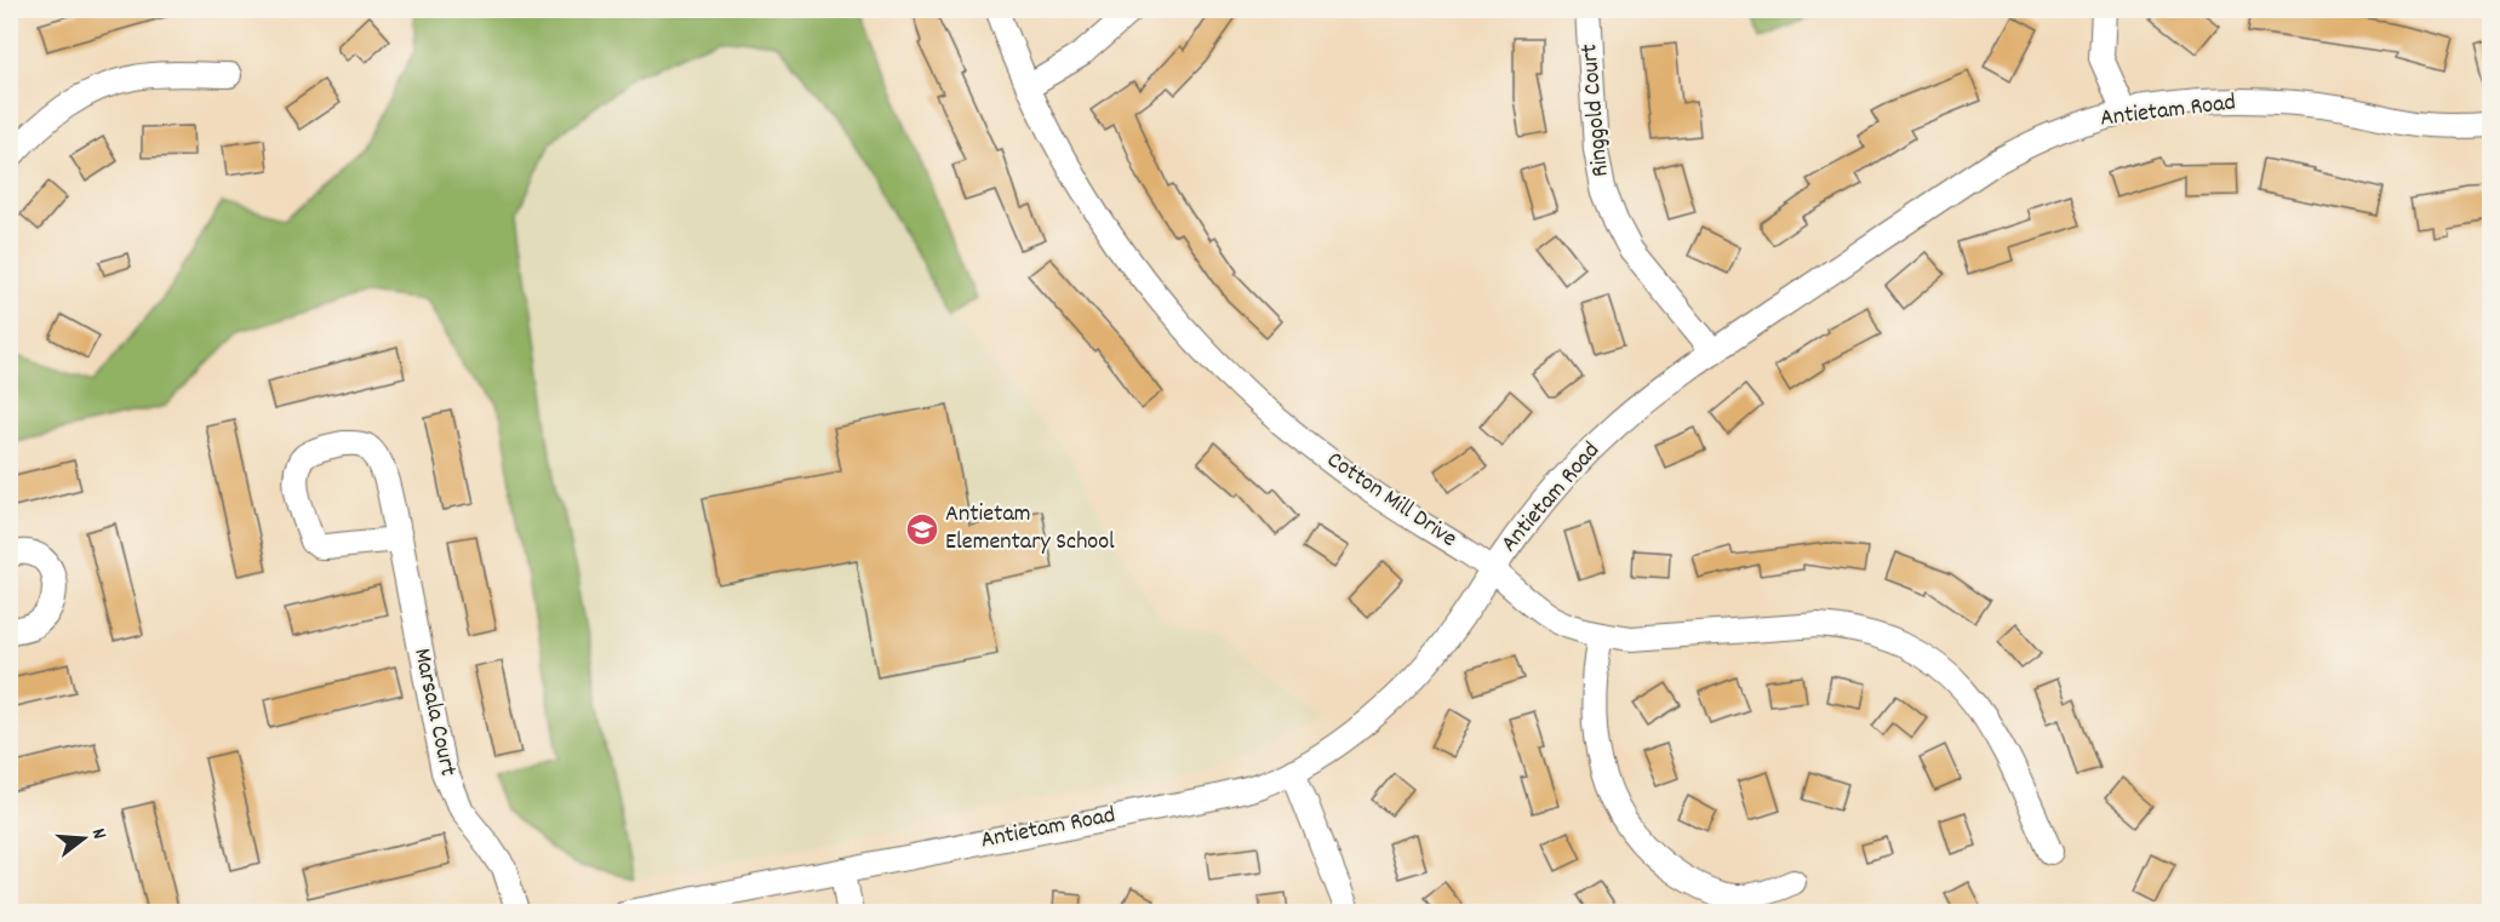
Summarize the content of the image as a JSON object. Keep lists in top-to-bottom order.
{
  "streets": {
    "street": [
      "Ringgold Court",
      "Antietam Road",
      "Cotton Mill Drive",
      "Marsala Court"
    ]
  },
  "crossings": [
    ["Ringgold Court", "Antietam Road"],
    ["Antietam Road", "Cotton Mill Drive"]
  ],
  "places": {
    "school or university": ["Antietam Elementary School"]
  },
  "north": "right"
}
